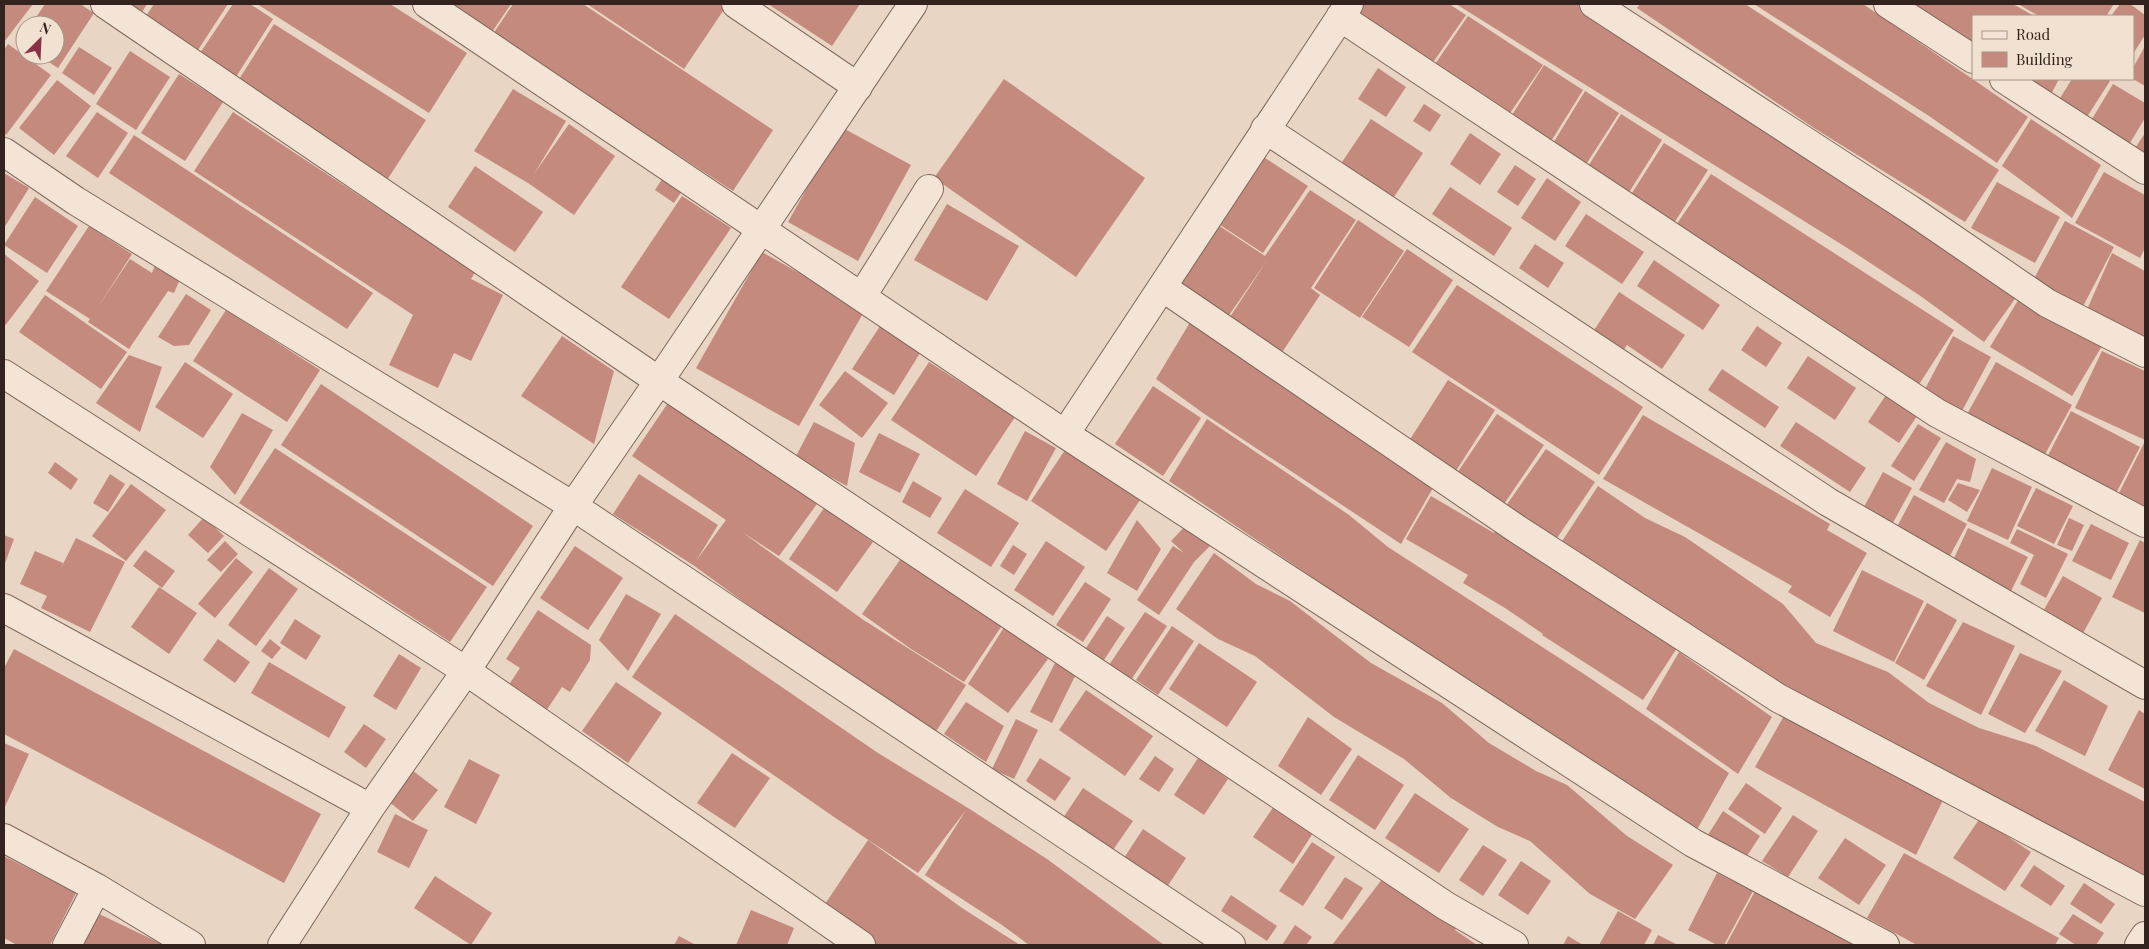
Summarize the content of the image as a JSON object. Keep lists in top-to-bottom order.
{
  "legend": ["Road", "Building"],
  "north": "top right"
}
